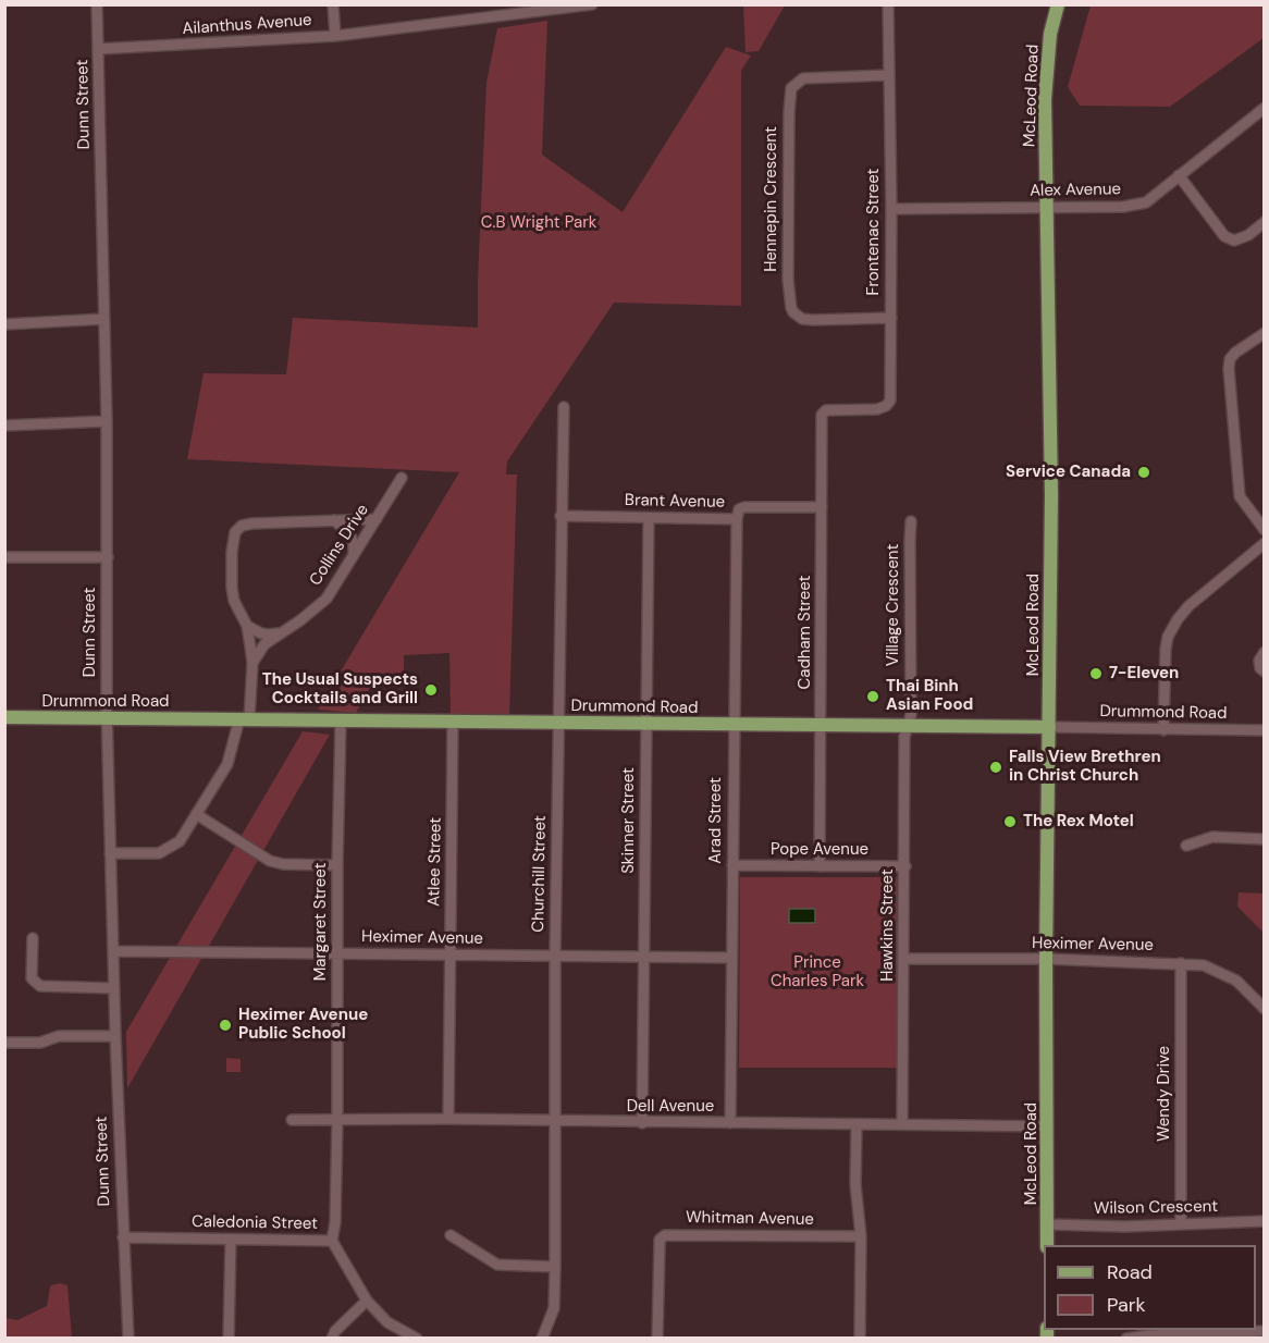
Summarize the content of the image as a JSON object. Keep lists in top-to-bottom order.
{
  "streets": {
    "main road": ["McLeod Road", "Drummond Road"],
    "street": [
      "Ailanthus Avenue",
      "Dunn Street",
      "Alex Avenue",
      "Hennepin Crescent",
      "Frontenac Street",
      "Brant Avenue",
      "Collins Drive",
      "Village Crescent",
      "Cadham Street",
      "Skinner Street",
      "Arad Street",
      "Pope Avenue",
      "Atlee Street",
      "Churchill Street",
      "Margaret Street",
      "Hawkins Street",
      "Heximer Avenue",
      "Wendy Drive",
      "Dell Avenue",
      "Wilson Crescent",
      "Whitman Avenue",
      "Caledonia Street"
    ]
  },
  "crossings": [
    ["Ailanthus Avenue", "Dunn Street"],
    ["McLeod Road", "Alex Avenue"],
    ["McLeod Road", "Drummond Road"],
    ["McLeod Road", "Heximer Avenue"],
    ["McLeod Road", "Dell Avenue"],
    ["McLeod Road", "Wilson Crescent"],
    ["Dunn Street", "Drummond Road"],
    ["Dunn Street", "Heximer Avenue"],
    ["Dunn Street", "Caledonia Street"],
    ["Alex Avenue", "Frontenac Street"],
    ["Hennepin Crescent", "Frontenac Street"],
    ["Frontenac Street", "Cadham Street"],
    ["Brant Avenue", "Cadham Street"],
    ["Brant Avenue", "Skinner Street"],
    ["Brant Avenue", "Arad Street"],
    ["Brant Avenue", "Churchill Street"],
    ["Village Crescent", "Drummond Road"],
    ["Village Crescent", "Hawkins Street"],
    ["Cadham Street", "Drummond Road"],
    ["Cadham Street", "Pope Avenue"],
    ["Drummond Road", "Skinner Street"],
    ["Drummond Road", "Arad Street"],
    ["Drummond Road", "Atlee Street"],
    ["Drummond Road", "Churchill Street"],
    ["Drummond Road", "Margaret Street"],
    ["Drummond Road", "Hawkins Street"],
    ["Skinner Street", "Heximer Avenue"],
    ["Skinner Street", "Dell Avenue"],
    ["Arad Street", "Pope Avenue"],
    ["Arad Street", "Heximer Avenue"],
    ["Arad Street", "Dell Avenue"],
    ["Pope Avenue", "Hawkins Street"],
    ["Atlee Street", "Heximer Avenue"],
    ["Atlee Street", "Dell Avenue"],
    ["Churchill Street", "Heximer Avenue"],
    ["Churchill Street", "Dell Avenue"],
    ["Margaret Street", "Heximer Avenue"],
    ["Margaret Street", "Dell Avenue"],
    ["Margaret Street", "Caledonia Street"],
    ["Hawkins Street", "Heximer Avenue"],
    ["Hawkins Street", "Dell Avenue"],
    ["Heximer Avenue", "Wendy Drive"],
    ["Wendy Drive", "Wilson Crescent"]
  ],
  "parks": ["C.B Wright Park", "Prince Charles Park"],
  "places": [
    "Service Canada",
    "7-Eleven",
    "The Usual Suspects Cocktails and Grill",
    "Thai Binh Asian Food",
    "Falls View Brethren in Christ Church",
    "The Rex Motel",
    "Heximer Avenue Public School"
  ],
  "legend": ["Road", "Park"]
}
